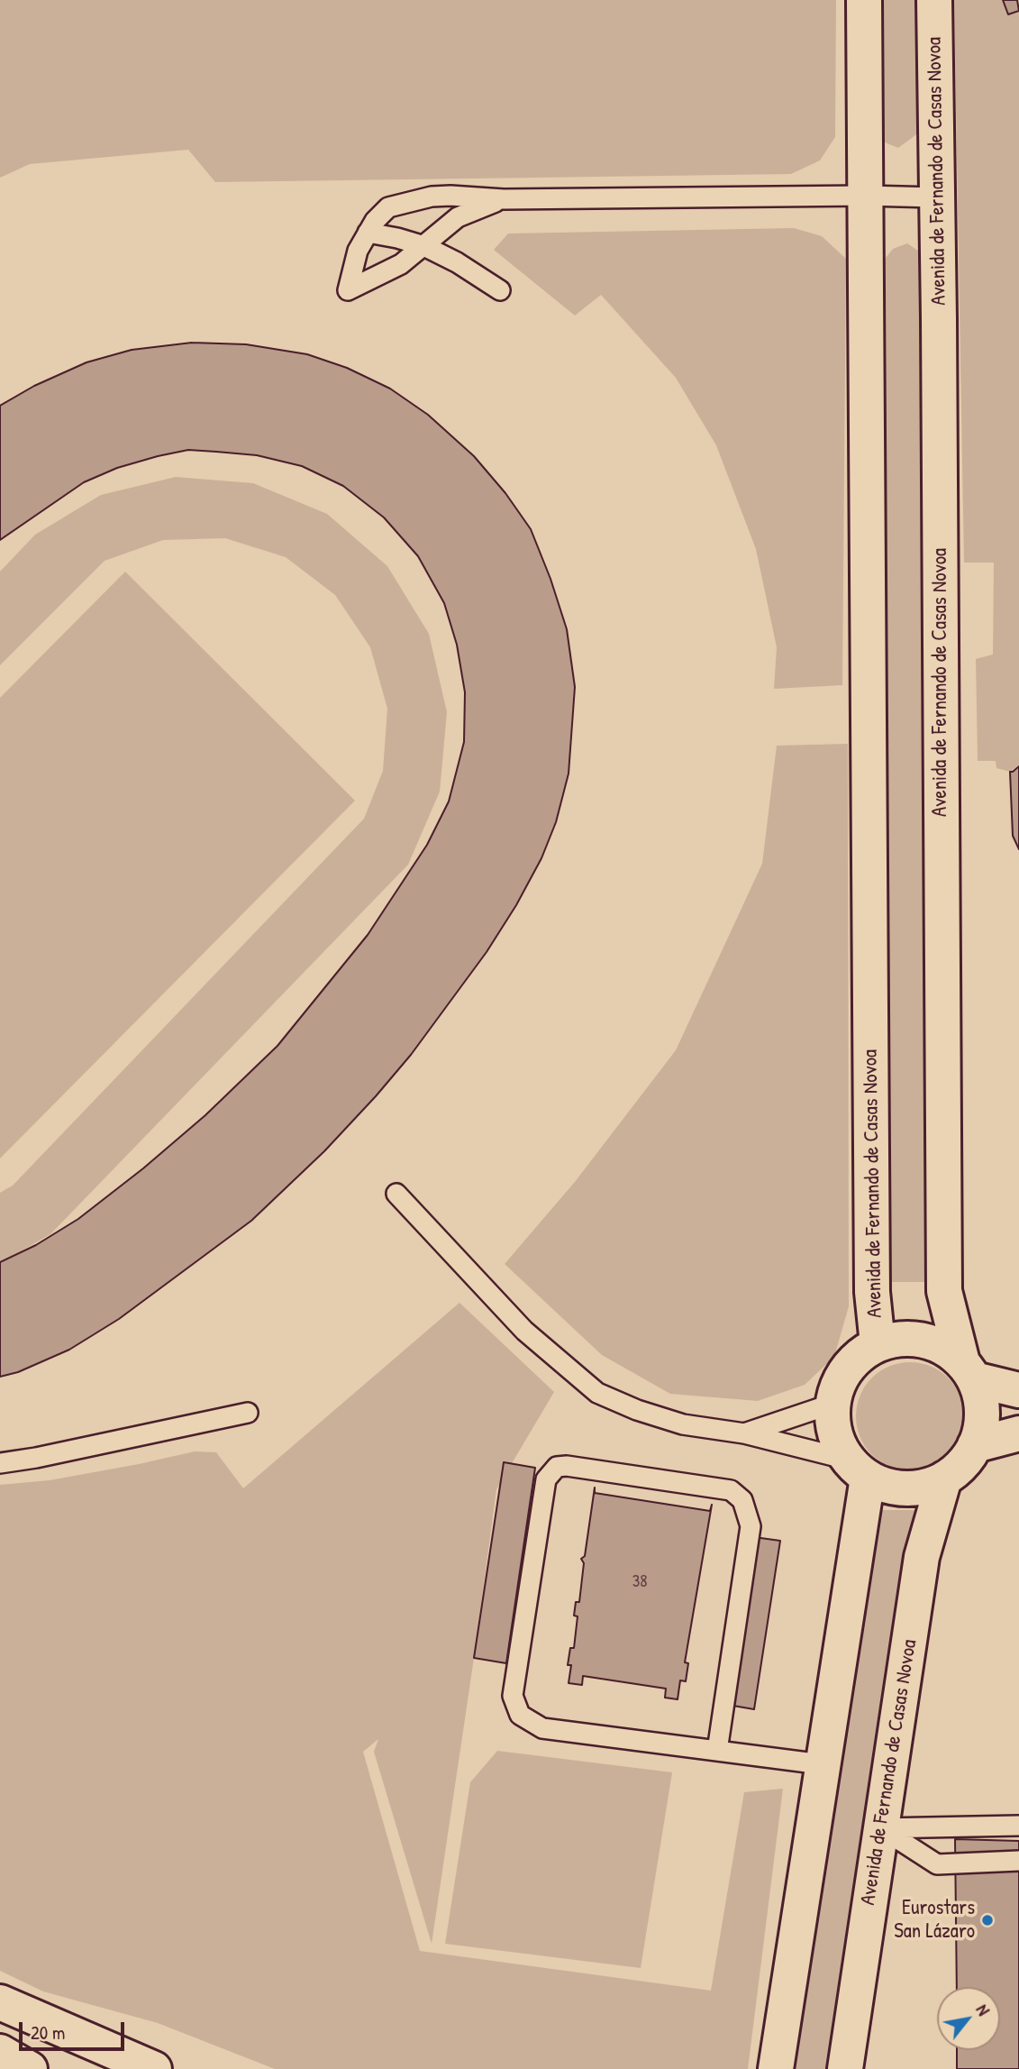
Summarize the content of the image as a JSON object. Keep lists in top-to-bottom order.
{
  "streets": {
    "main road": ["Avenida de Fernando de Casas Novoa"]
  },
  "places": ["Eurostars San Lázaro"],
  "house_numbers": ["38"],
  "scale_bar": "20 m",
  "north": "top right"
}
